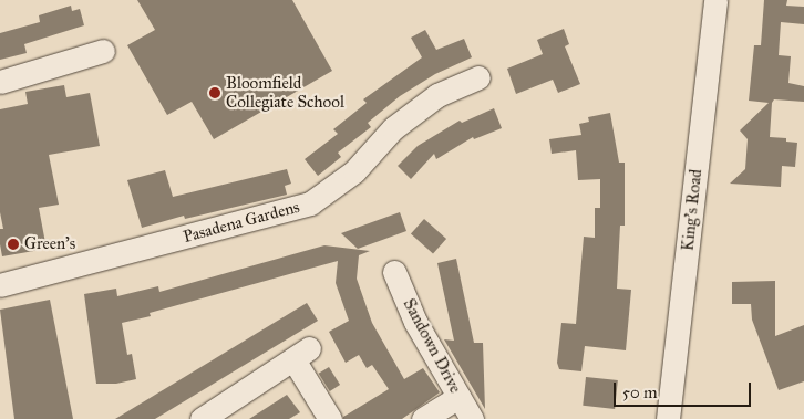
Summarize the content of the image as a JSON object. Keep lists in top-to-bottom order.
{
  "streets": {
    "street": ["King's Road", "Pasadena Gardens", "Sandown Drive"]
  },
  "places": ["Bloomfield Collegiate School", "Green's"],
  "scale_bar": "50 m"
}
